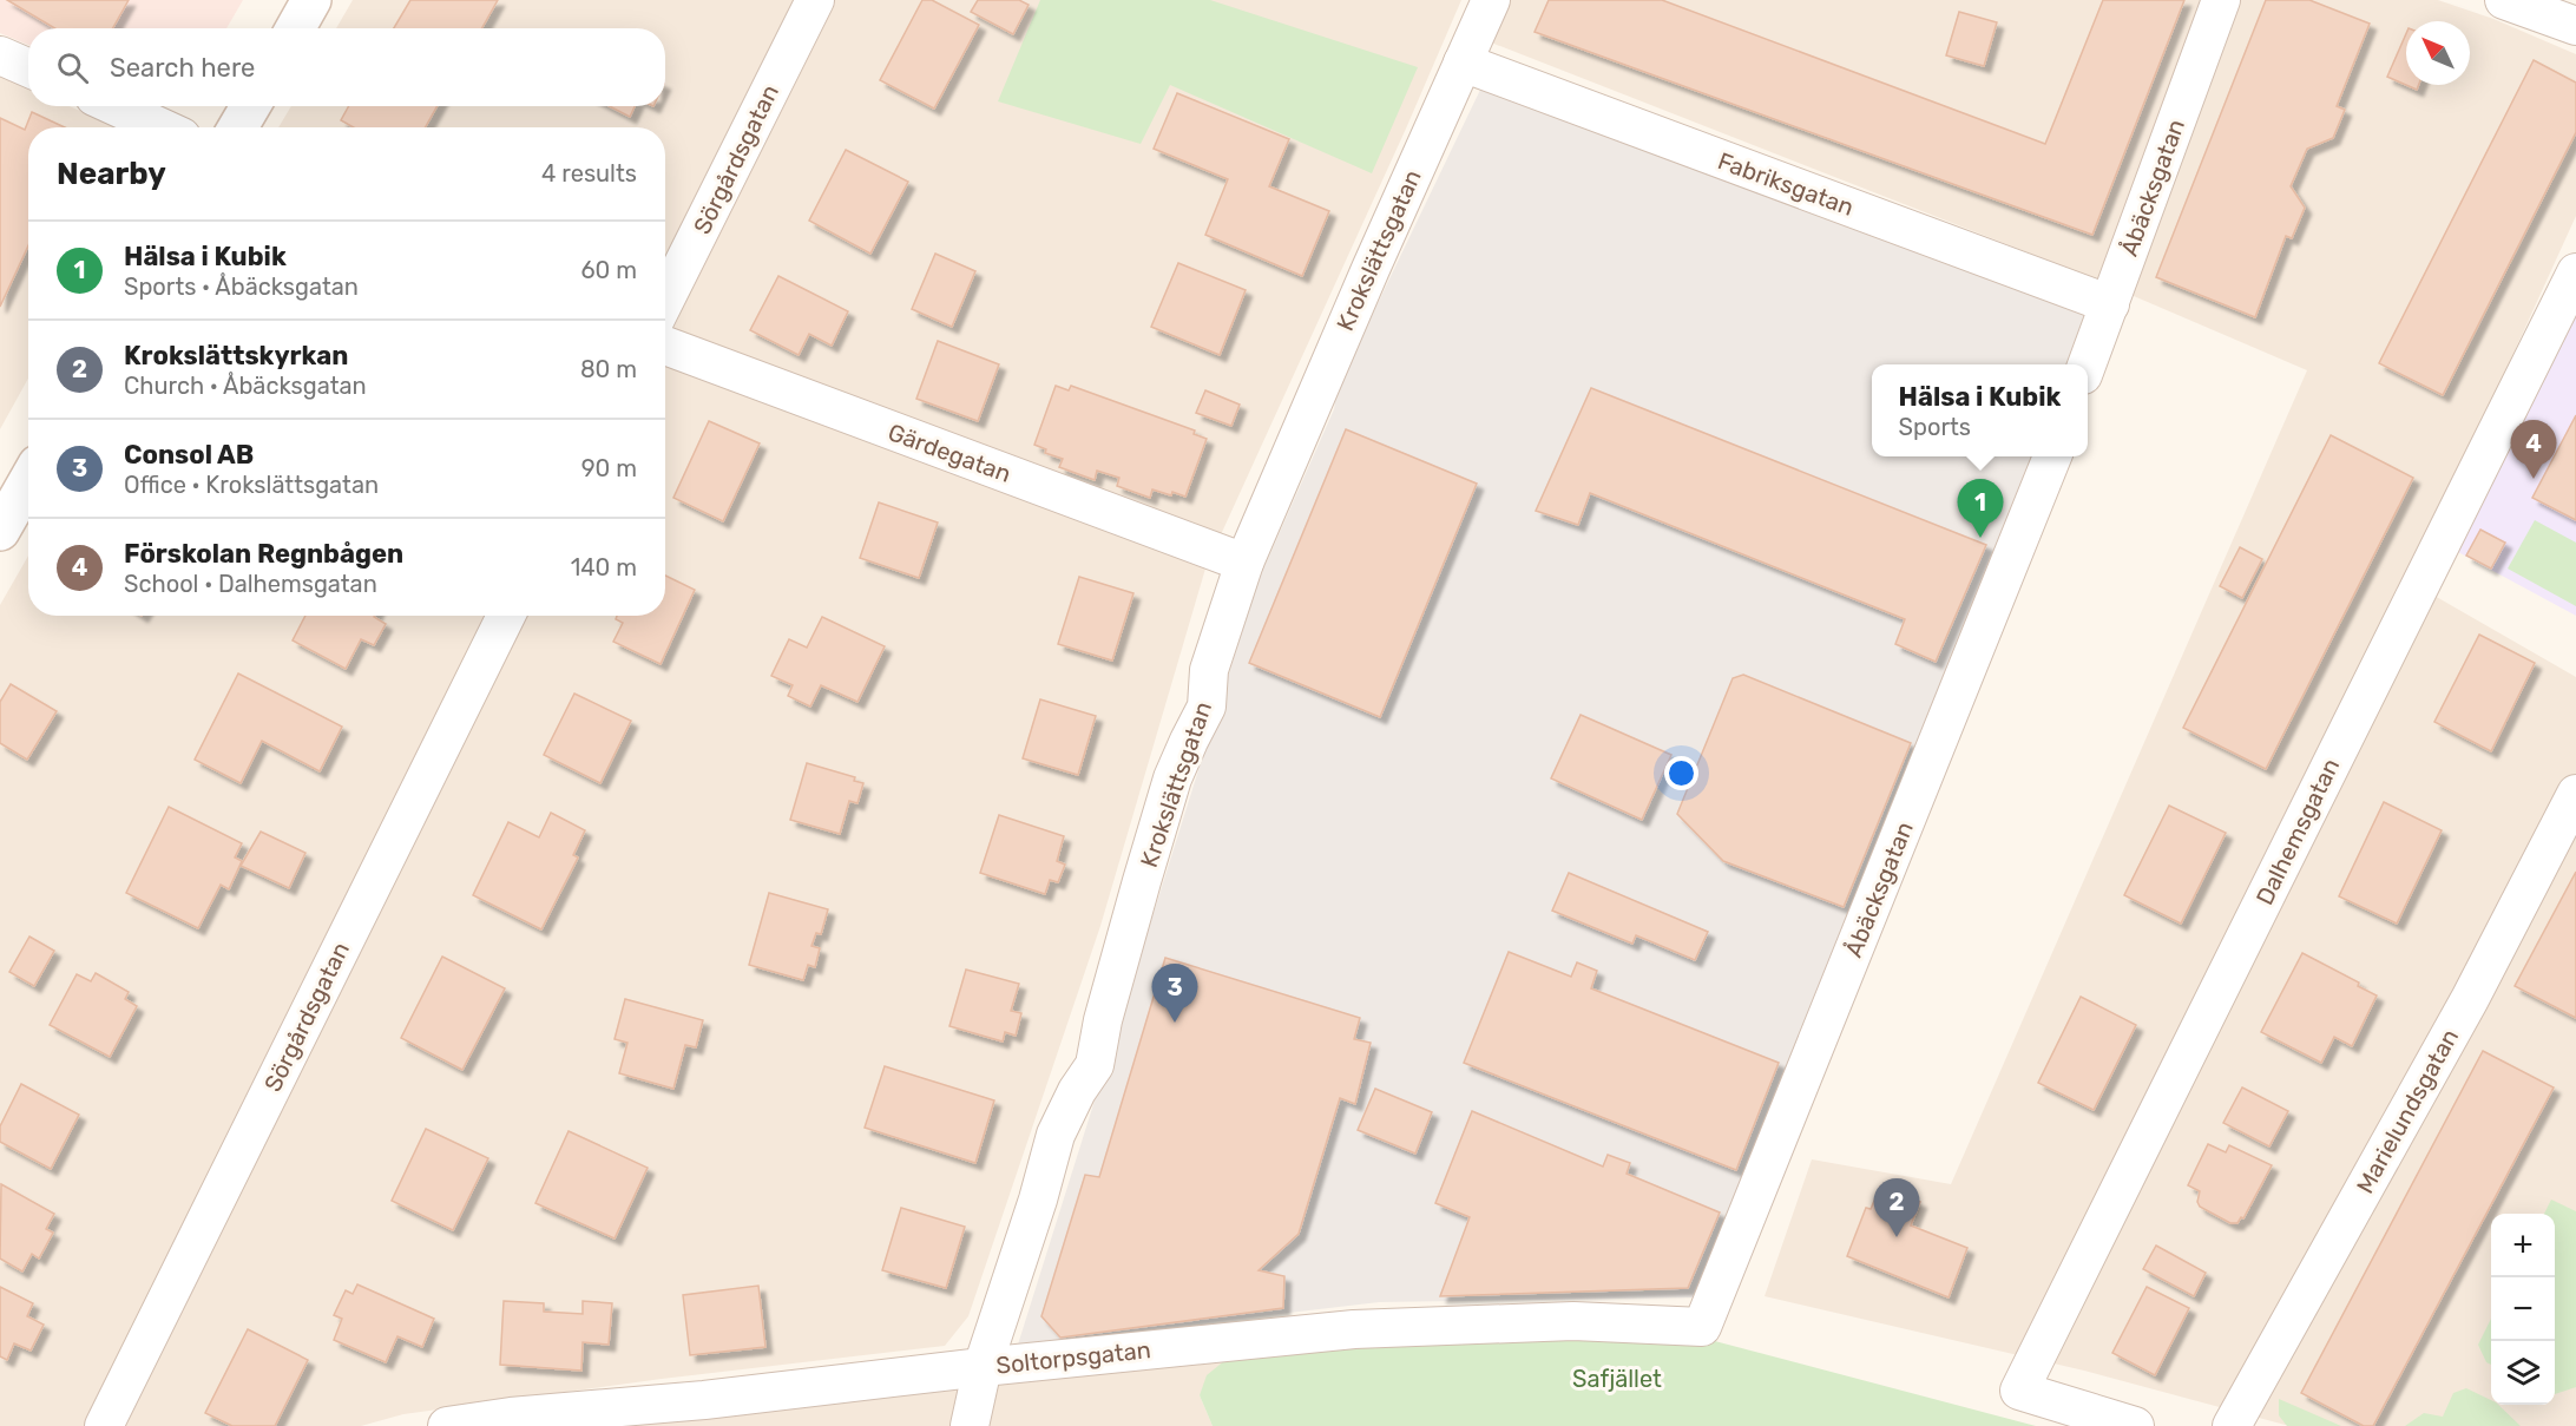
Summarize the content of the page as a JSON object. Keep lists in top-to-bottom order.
{
  "streets": {
    "street": [
      "Sörgårdsgatan",
      "Fabriksgatan",
      "Åbäcksgatan",
      "Krokslättsgatan",
      "Gärdegatan",
      "Dalhemsgatan",
      "Marielundsgatan",
      "Soltorpsgatan"
    ]
  },
  "crossings": [
    ["Fabriksgatan", "Åbäcksgatan"],
    ["Fabriksgatan", "Krokslättsgatan"],
    ["Åbäcksgatan", "Soltorpsgatan"],
    ["Krokslättsgatan", "Gärdegatan"],
    ["Krokslättsgatan", "Soltorpsgatan"]
  ],
  "parks": ["Safjället"],
  "north": "top left",
  "page": {
    "search": "Search here",
    "heading": ["Nearby", "4 results"],
    "list": [
      {
        "mark": "1",
        "name": "Hälsa i Kubik",
        "note": "Sports · Åbäcksgatan",
        "value": "60 m"
      },
      {
        "mark": "2",
        "name": "Krokslättskyrkan",
        "note": "Church · Åbäcksgatan",
        "value": "80 m"
      },
      {
        "mark": "3",
        "name": "Consol AB",
        "note": "Office · Krokslättsgatan",
        "value": "90 m"
      },
      {
        "mark": "4",
        "name": "Förskolan Regnbågen",
        "note": "School · Dalhemsgatan",
        "value": "140 m"
      }
    ],
    "popup": ["Hälsa i Kubik", "Sports"],
    "pins": [
      "4",
      "1",
      "3",
      "2"
    ],
    "map_buttons": ["+", "−"]
  }
}
